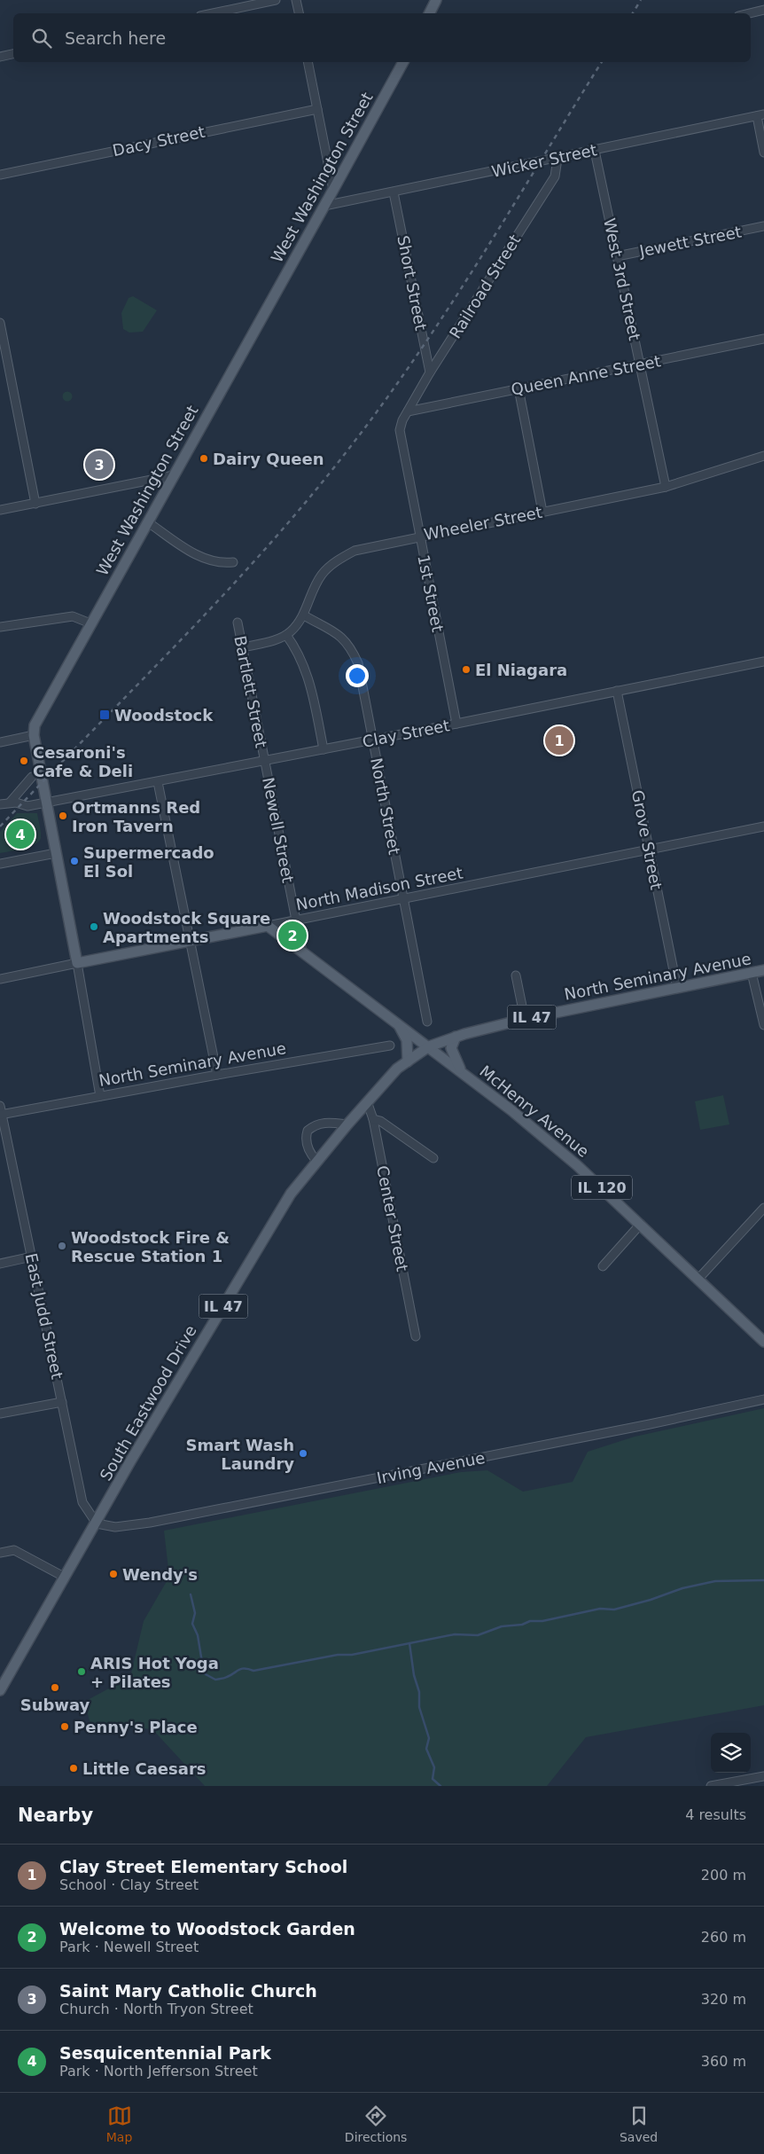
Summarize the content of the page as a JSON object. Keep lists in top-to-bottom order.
{
  "streets": {
    "main road": [
      "West Washington Street",
      "North Madison Street",
      "North Seminary Avenue",
      "IL 47",
      "McHenry Avenue",
      "IL 120",
      "South Eastwood Drive"
    ],
    "street": [
      "Dacy Street",
      "Wicker Street",
      "Jewett Street",
      "West 3rd Street",
      "Short Street",
      "Railroad Street",
      "Queen Anne Street",
      "Wheeler Street",
      "1st Street",
      "Bartlett Street",
      "Clay Street",
      "North Street",
      "Newell Street",
      "Grove Street",
      "Center Street",
      "East Judd Street",
      "Irving Avenue"
    ]
  },
  "crossings": [
    ["Wicker Street", "West Washington Street"],
    ["Wicker Street", "West 3rd Street"],
    ["Wicker Street", "Short Street"],
    ["Wicker Street", "Railroad Street"],
    ["West Washington Street", "Clay Street"],
    ["West Washington Street", "North Madison Street"],
    ["Jewett Street", "West 3rd Street"],
    ["West 3rd Street", "Queen Anne Street"],
    ["West 3rd Street", "Wheeler Street"],
    ["Short Street", "Railroad Street"],
    ["Railroad Street", "Queen Anne Street"],
    ["Railroad Street", "1st Street"],
    ["Queen Anne Street", "1st Street"],
    ["Wheeler Street", "1st Street"],
    ["Wheeler Street", "Bartlett Street"],
    ["Wheeler Street", "North Street"],
    ["1st Street", "Clay Street"],
    ["Bartlett Street", "Clay Street"],
    ["Bartlett Street", "Newell Street"],
    ["Clay Street", "North Street"],
    ["Clay Street", "Newell Street"],
    ["Clay Street", "Grove Street"],
    ["North Street", "North Madison Street"],
    ["Newell Street", "North Madison Street"],
    ["Newell Street", "McHenry Avenue"],
    ["Grove Street", "North Madison Street"],
    ["Grove Street", "North Seminary Avenue"],
    ["North Madison Street", "McHenry Avenue"],
    ["North Seminary Avenue", "McHenry Avenue"],
    ["North Seminary Avenue", "East Judd Street"],
    ["North Seminary Avenue", "South Eastwood Drive"],
    ["McHenry Avenue", "South Eastwood Drive"],
    ["Center Street", "South Eastwood Drive"],
    ["East Judd Street", "South Eastwood Drive"],
    ["East Judd Street", "Irving Avenue"],
    ["South Eastwood Drive", "Irving Avenue"]
  ],
  "places": {
    "other": [
      "Dairy Queen",
      "El Niagara",
      "Cesaroni's Cafe & Deli",
      "Ortmanns Red Iron Tavern",
      "Supermercado El Sol",
      "Woodstock Square Apartments",
      "Woodstock Fire & Rescue Station 1",
      "Smart Wash Laundry",
      "Wendy's",
      "ARIS Hot Yoga + Pilates",
      "Subway",
      "Penny's Place",
      "Little Caesars"
    ],
    "transit": ["Woodstock"]
  },
  "page": {
    "search": "Search here",
    "pins": [
      "3",
      "1",
      "4",
      "2"
    ],
    "heading": ["Nearby", "4 results"],
    "list": [
      {
        "mark": "1",
        "name": "Clay Street Elementary School",
        "note": "School · Clay Street",
        "value": "200 m"
      },
      {
        "mark": "2",
        "name": "Welcome to Woodstock Garden",
        "note": "Park · Newell Street",
        "value": "260 m"
      },
      {
        "mark": "3",
        "name": "Saint Mary Catholic Church",
        "note": "Church · North Tryon Street",
        "value": "320 m"
      },
      {
        "mark": "4",
        "name": "Sesquicentennial Park",
        "note": "Park · North Jefferson Street",
        "value": "360 m"
      }
    ],
    "nav": ["Map", "Directions", "Saved"]
  }
}
